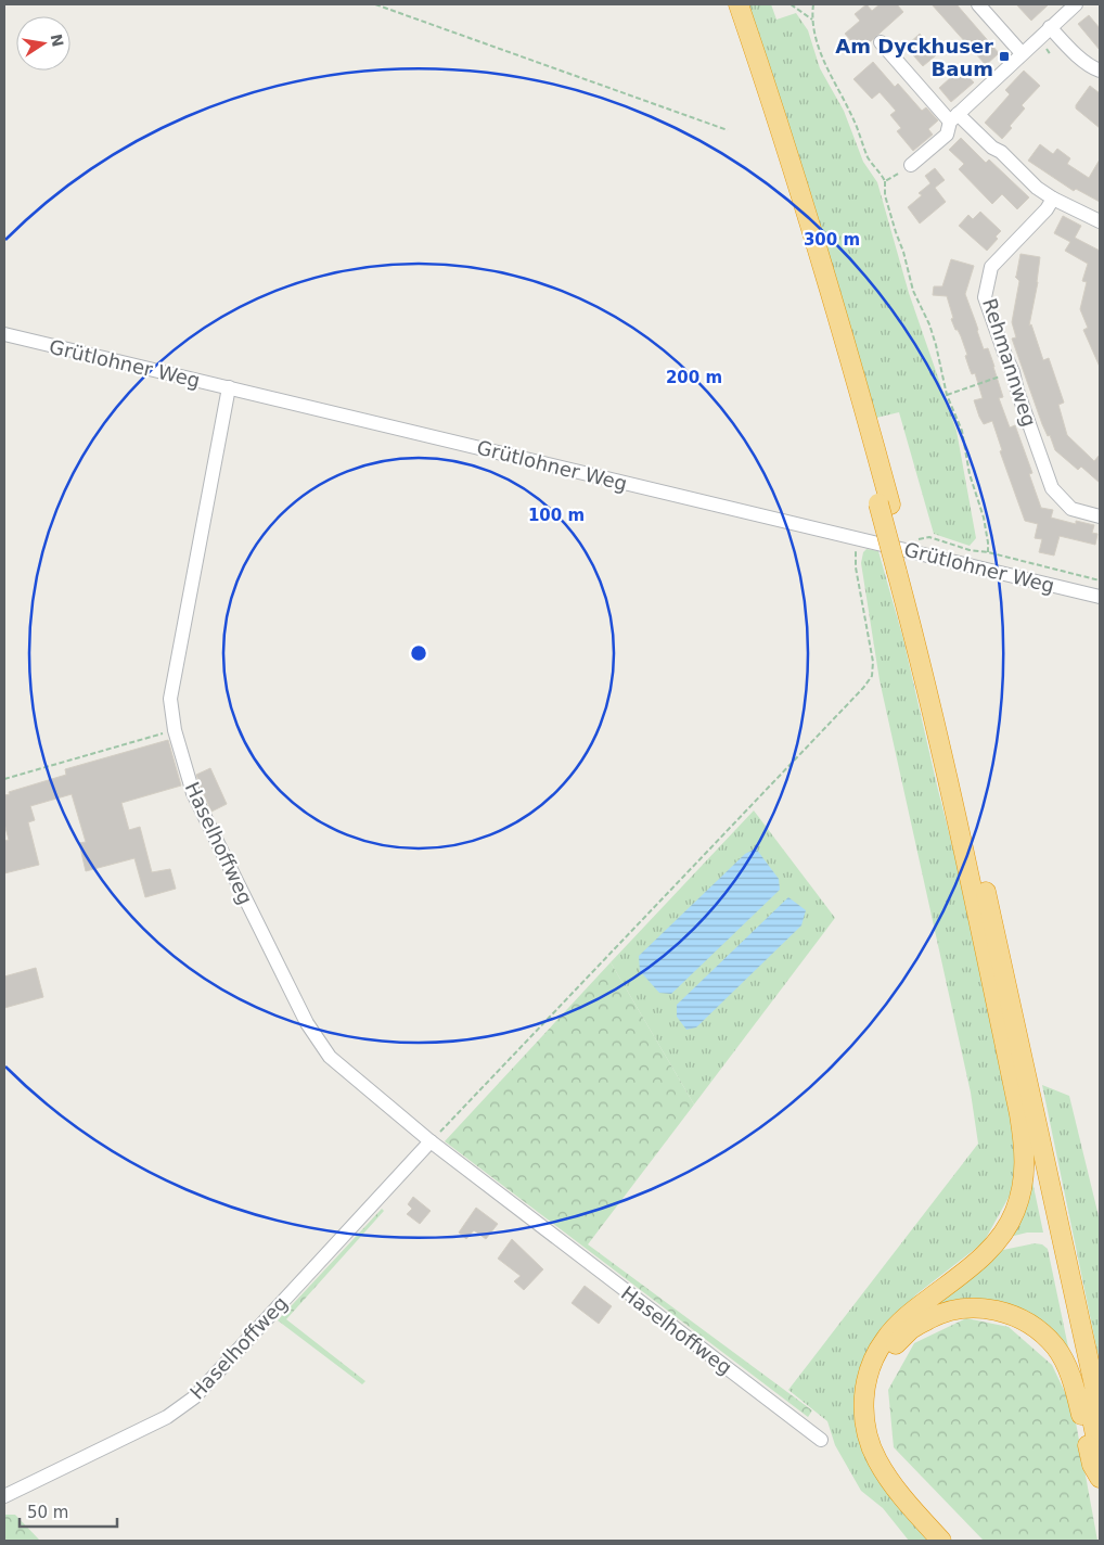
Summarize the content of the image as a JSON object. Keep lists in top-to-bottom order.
{
  "streets": {
    "street": ["Rehmannweg", "Grütlohner Weg", "Haselhoffweg"]
  },
  "crossings": [
    ["Grütlohner Weg", "Haselhoffweg"]
  ],
  "places": {
    "transit": ["Am Dyckhuser Baum"]
  },
  "scale_bar": "50 m",
  "north": "right",
  "rings": ["300 m", "200 m", "100 m"]
}
